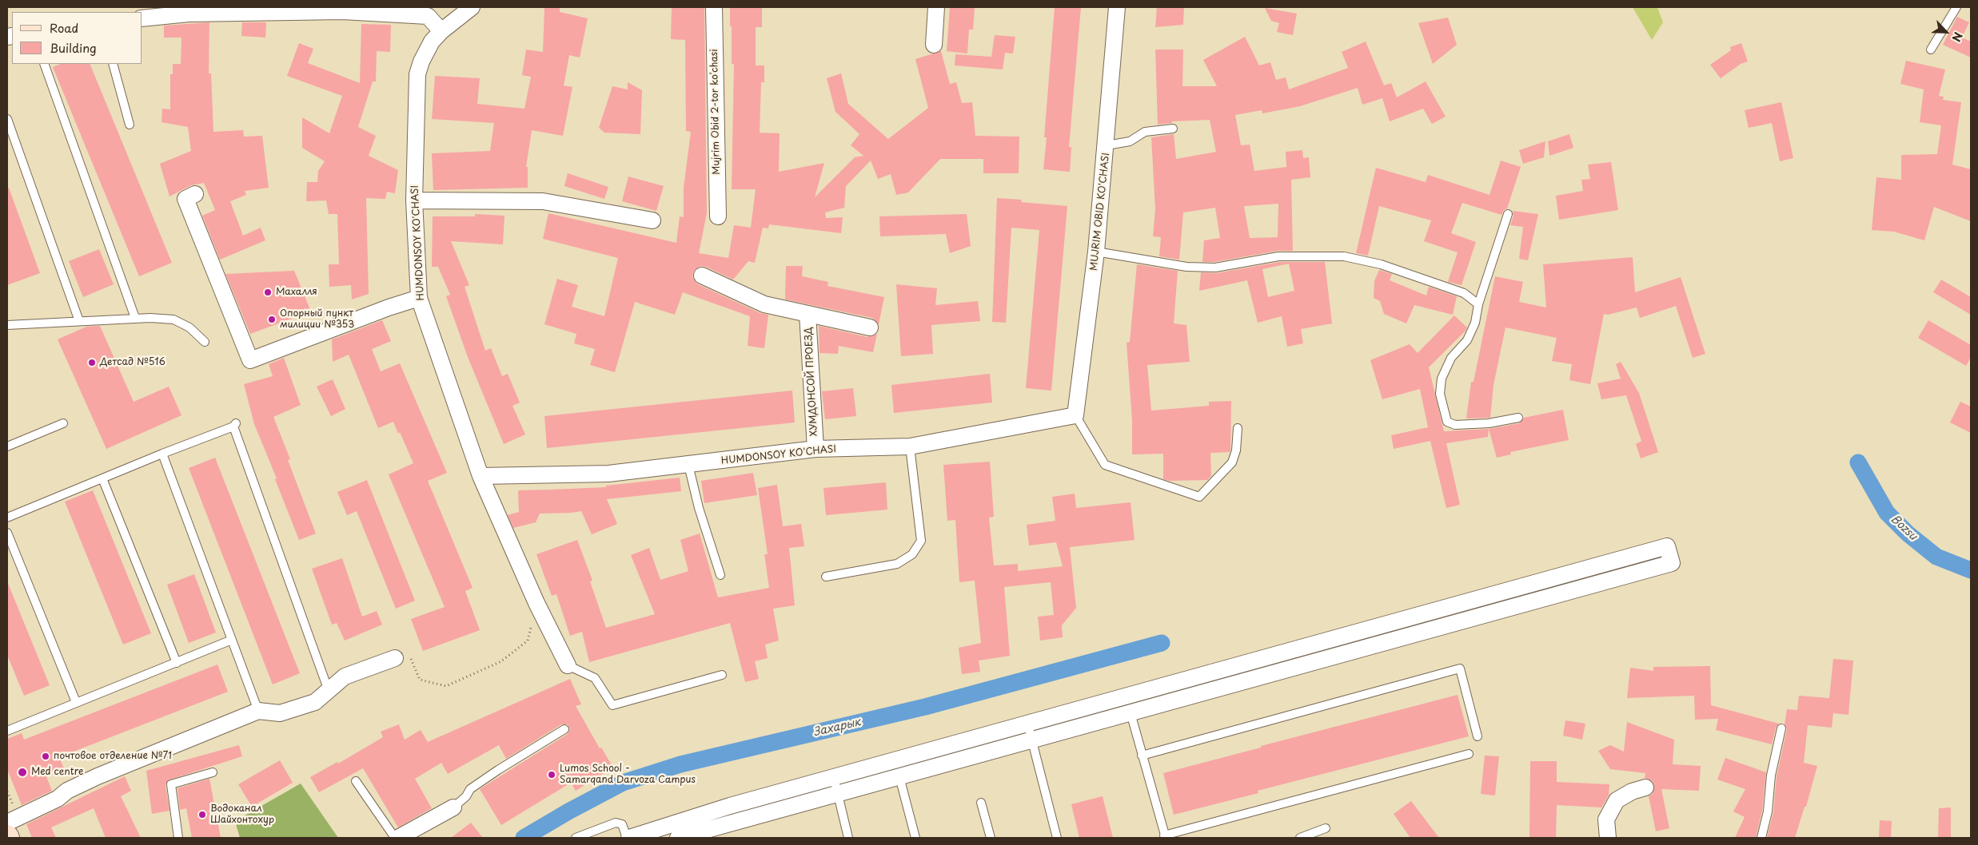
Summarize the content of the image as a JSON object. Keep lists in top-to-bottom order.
{
  "streets": {
    "street": [
      "Mujrim Obid 2-tor koʻchasi",
      "MUJRIM OBID KO'CHASI",
      "HUMDONSOY KO'CHASI",
      "ХУМДОНСОЙ ПРОЕЗД"
    ]
  },
  "crossings": [
    ["MUJRIM OBID KO'CHASI", "HUMDONSOY KO'CHASI"],
    ["HUMDONSOY KO'CHASI", "ХУМДОНСОЙ ПРОЕЗД"]
  ],
  "water": ["Bozsu", "Захарык"],
  "places": [
    "Махалля",
    "Опорный пункт милиции №353",
    "Детсад №516",
    "почтовое отделение №71",
    "Med centre",
    "Lumos School - Samarqand Darvoza Campus",
    "Водоканал Шайхонтохур"
  ],
  "legend": ["Road", "Building"],
  "north": "bottom right"
}
